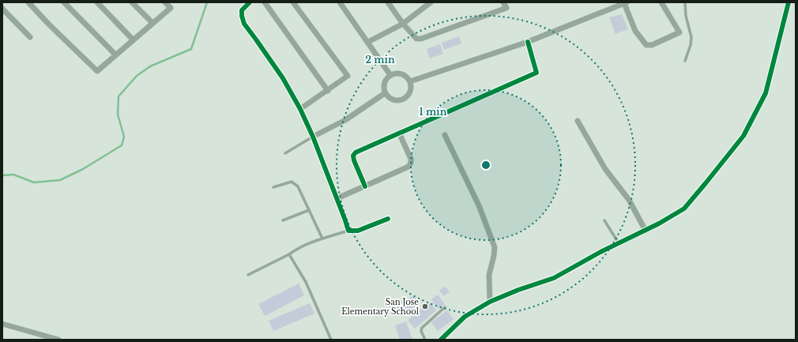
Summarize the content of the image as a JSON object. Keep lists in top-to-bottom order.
{
  "places": ["San Jose Elementary School"],
  "rings": ["2 min", "1 min"]
}
